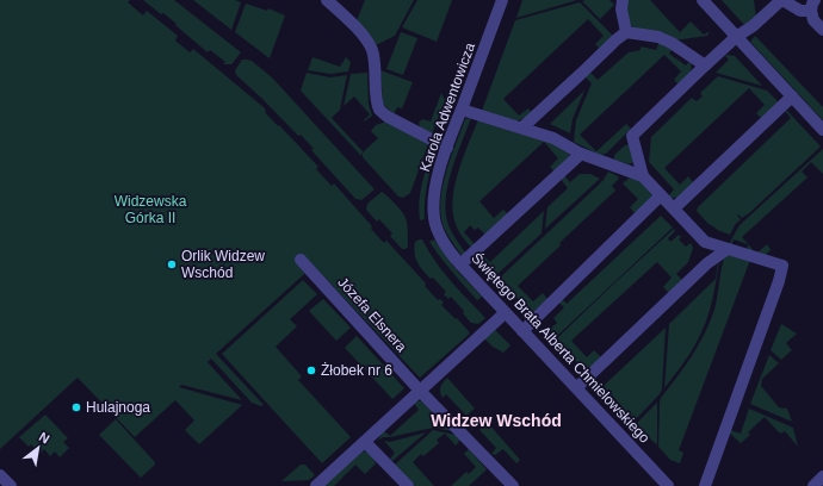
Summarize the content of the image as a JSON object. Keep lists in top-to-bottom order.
{
  "streets": {
    "street": ["Karola Adwentowicza", "Józefa Elsnera", "Świętego Brata Alberta Chmielowskiego"]
  },
  "crossings": [
    ["Karola Adwentowicza", "Świętego Brata Alberta Chmielowskiego"]
  ],
  "districts": ["Widzew Wschód"],
  "parks": ["Widzewska Górka II"],
  "places": ["Orlik Widzew Wschód", "Żłobek nr 6", "Hulajnoga"],
  "north": "top right"
}
